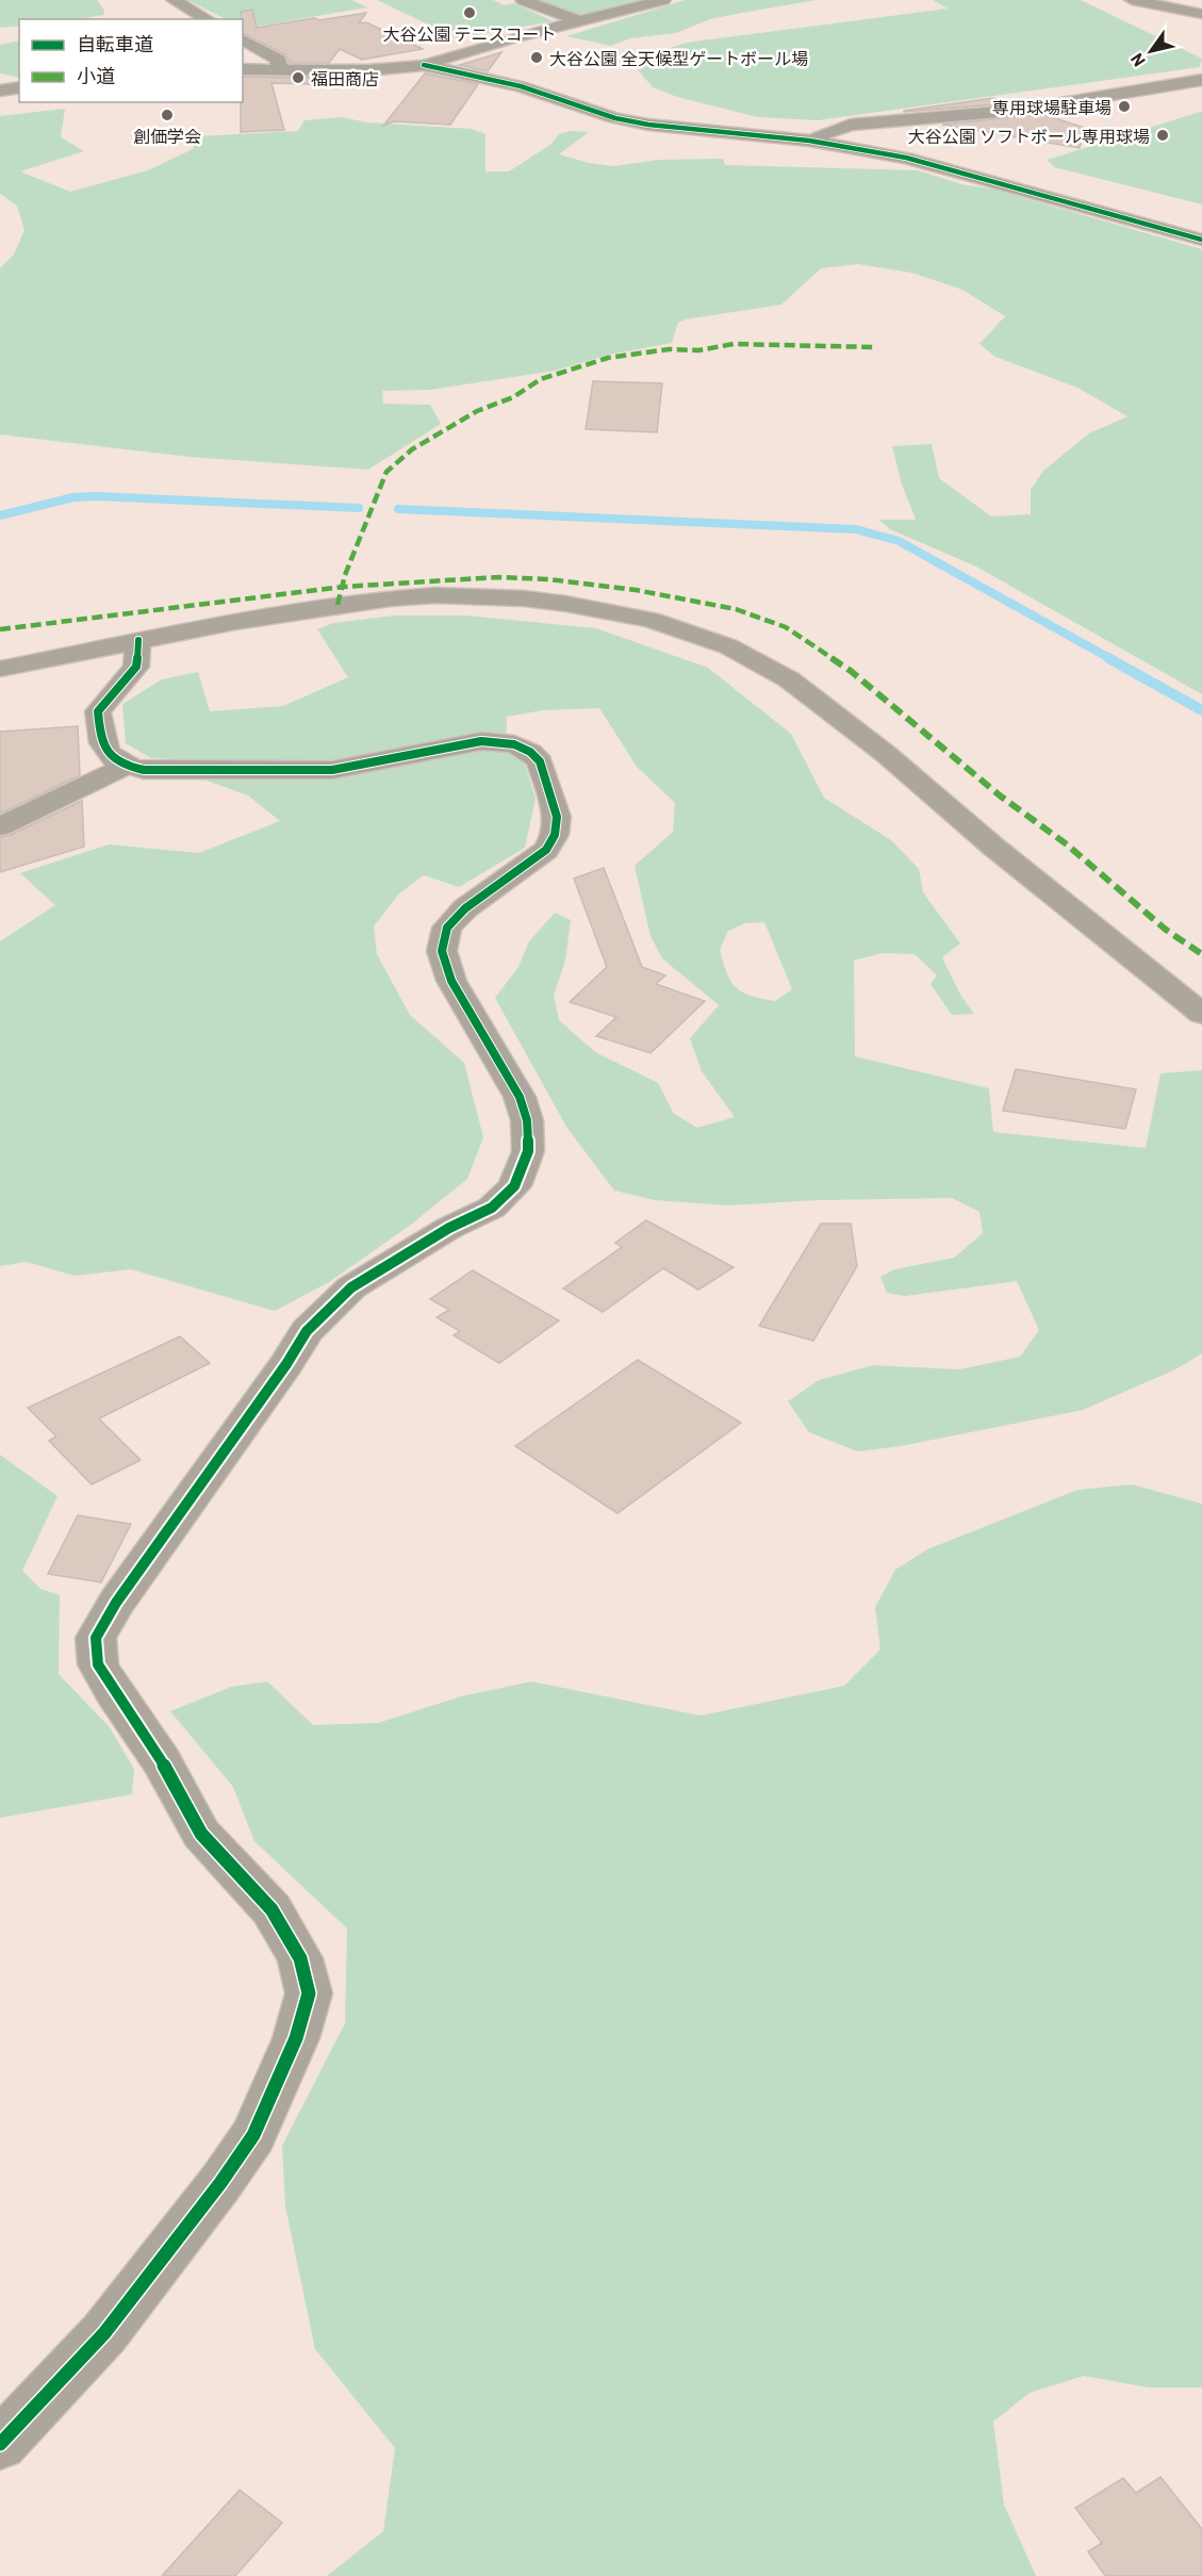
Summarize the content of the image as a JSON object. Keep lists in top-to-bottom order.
{
  "places": [
    "大谷公園 テニスコート",
    "大谷公園 全天候型ゲートボール場",
    "福田商店",
    "専用球場駐車場",
    "創価学会",
    "大谷公園 ソフトボール専用球場"
  ],
  "legend": ["自転車道", "小道"],
  "north": "bottom left"
}
